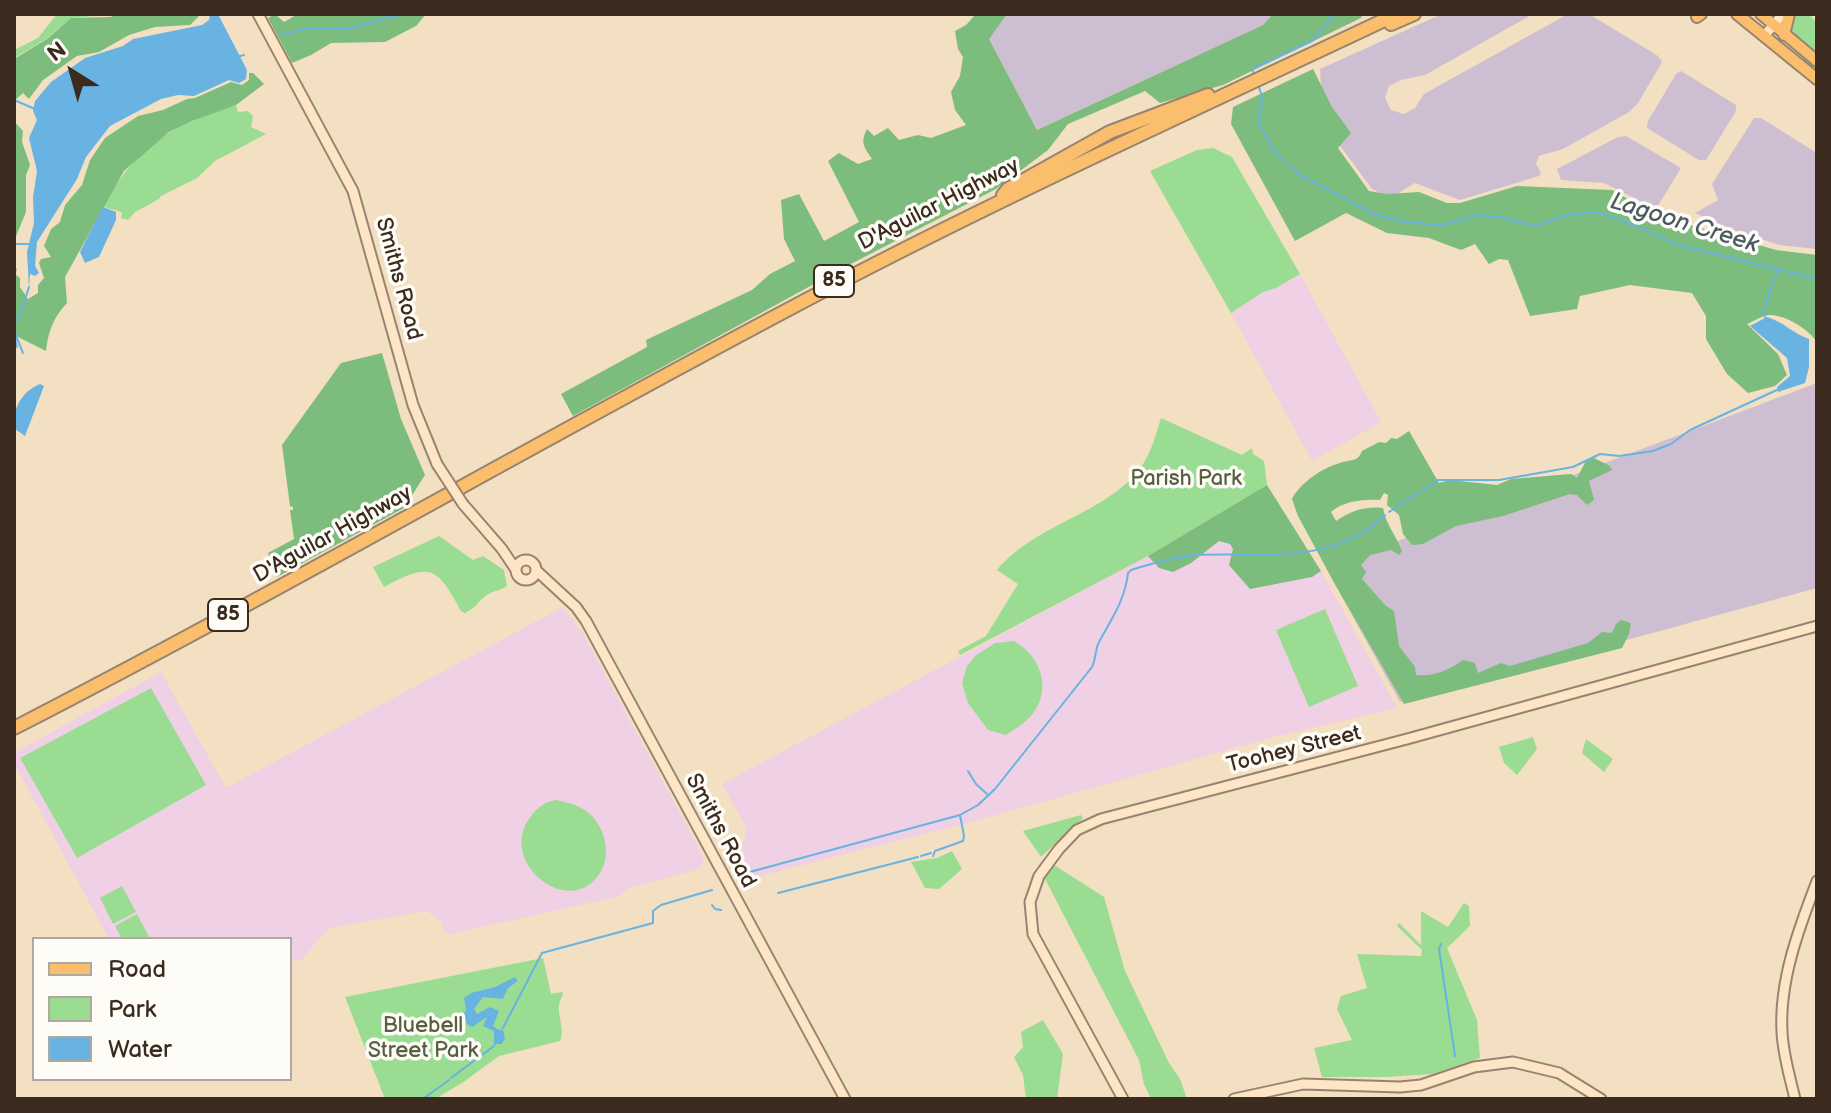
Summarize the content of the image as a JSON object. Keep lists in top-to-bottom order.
{
  "streets": {
    "highway": ["D'Aguilar Highway", "85"],
    "main road": ["Smiths Road", "Toohey Street"]
  },
  "water": ["Lagoon Creek"],
  "parks": ["Parish Park", "Bluebell Street Park"],
  "legend": ["Road", "Park", "Water"],
  "north": "top left"
}
